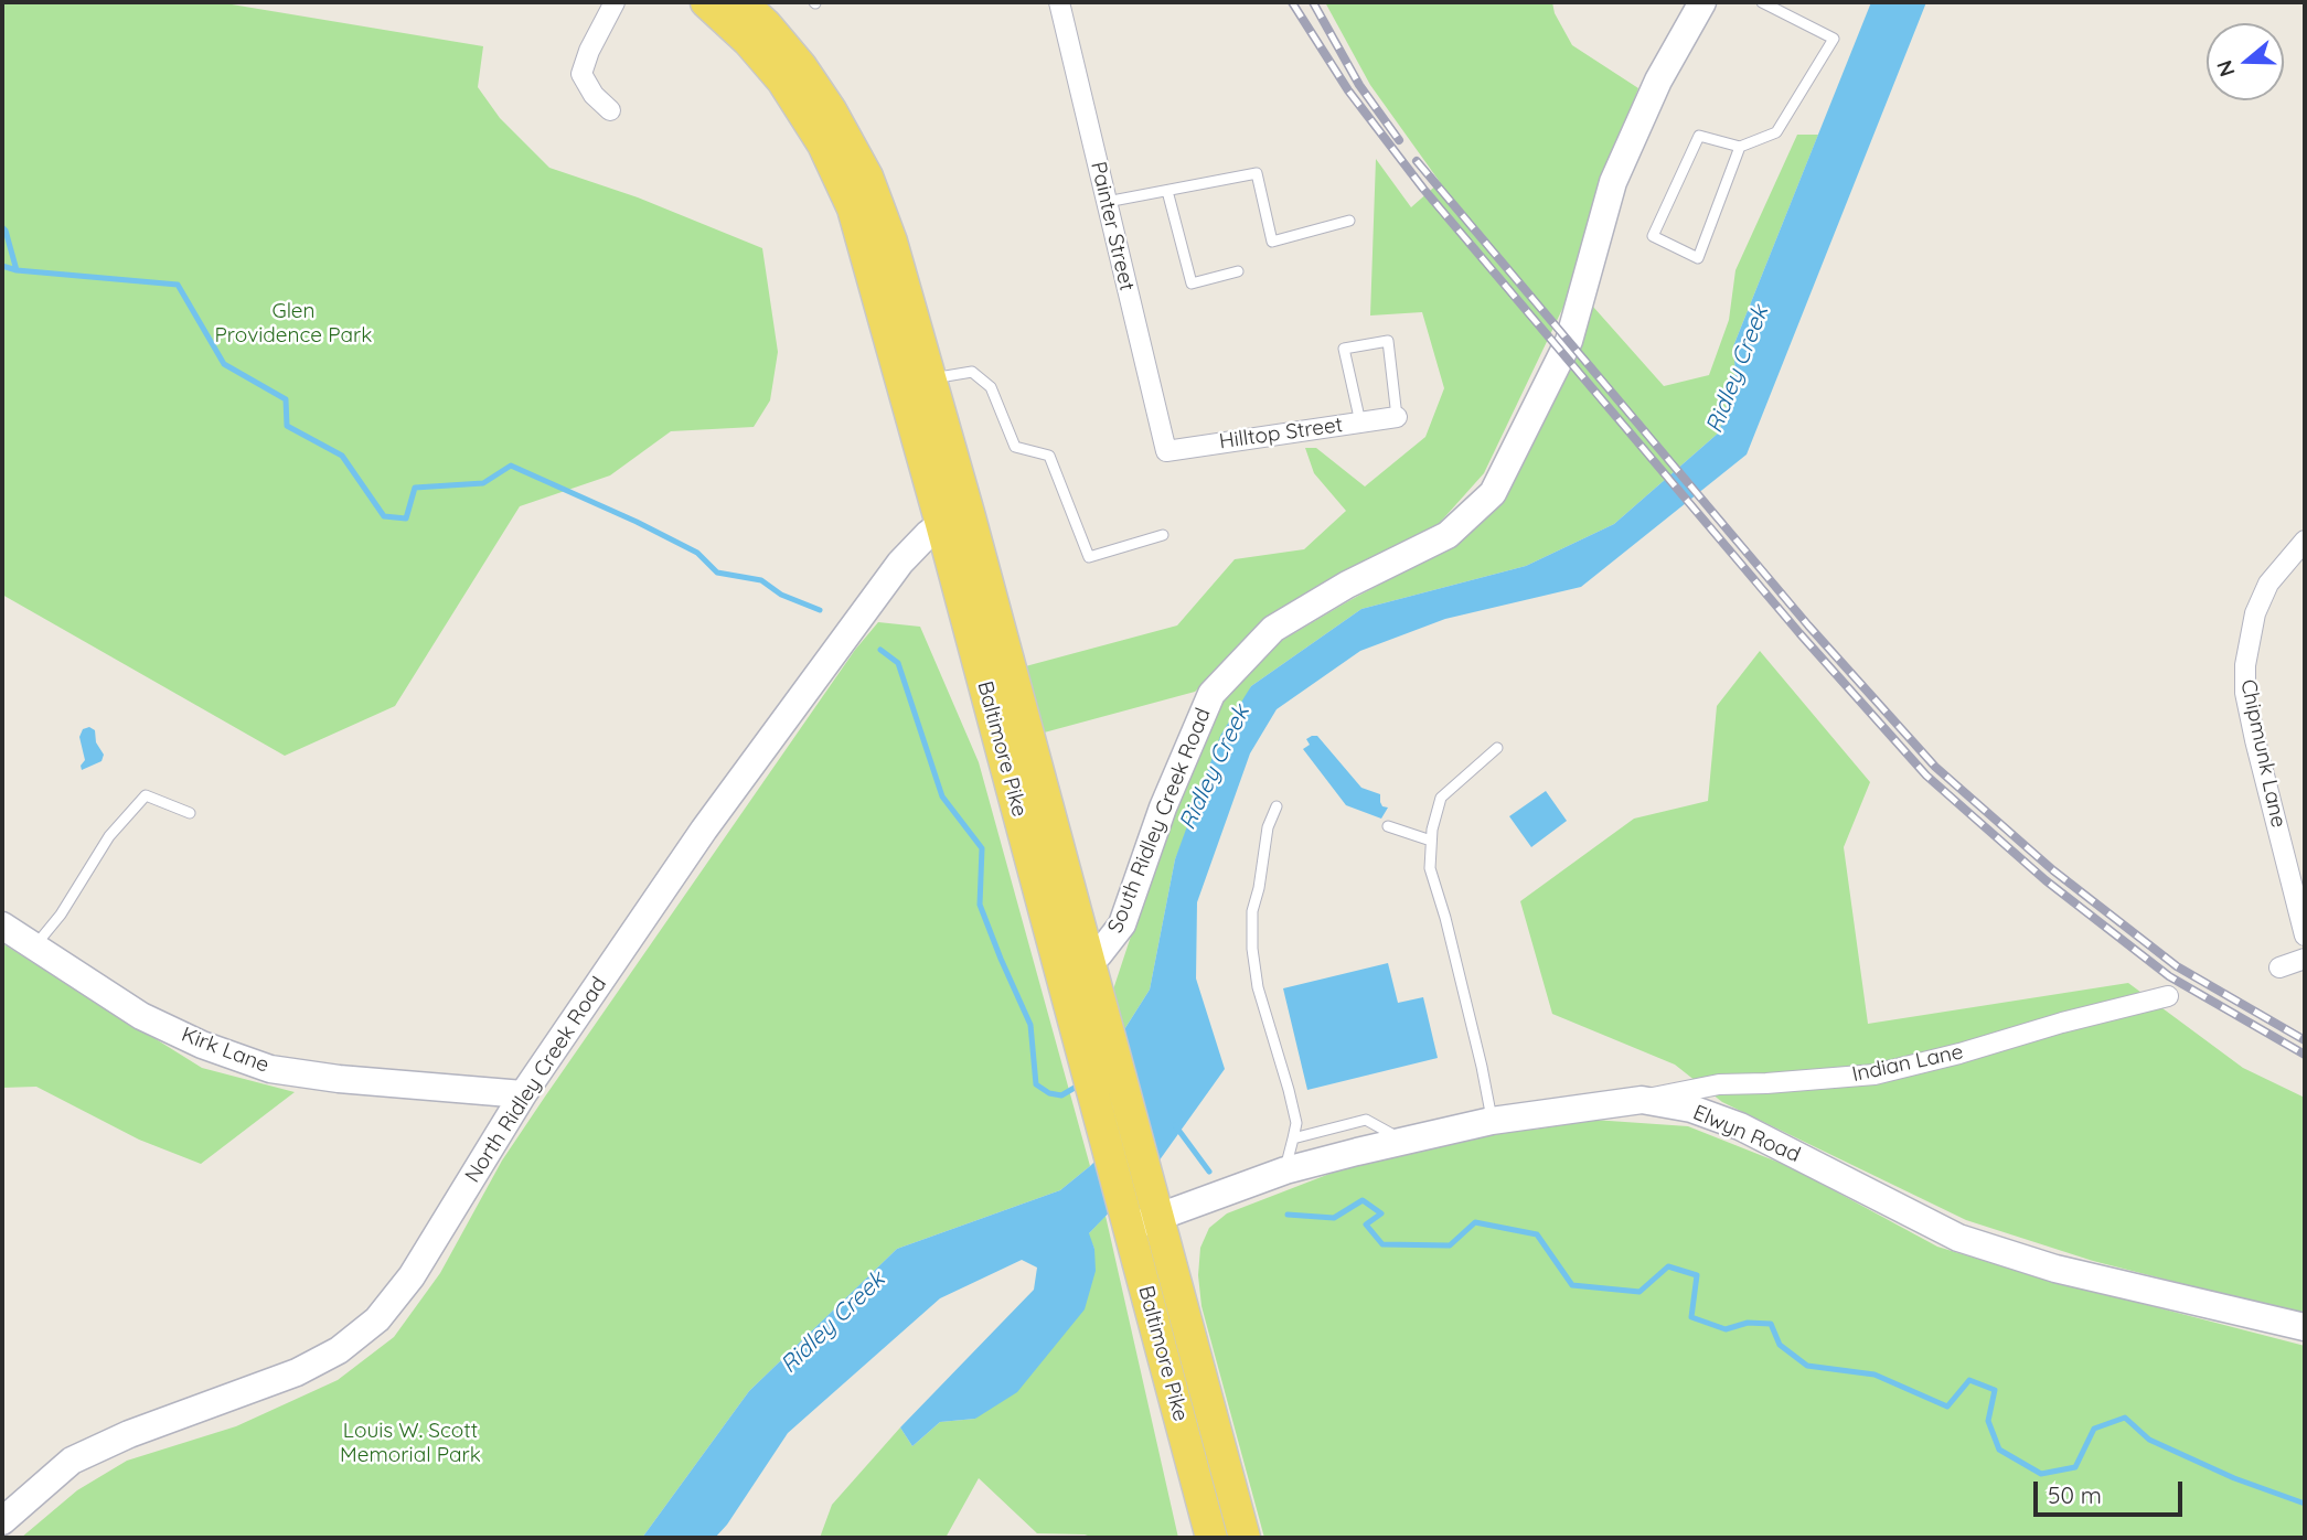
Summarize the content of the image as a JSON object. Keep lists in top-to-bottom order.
{
  "streets": {
    "main road": ["Baltimore Pike"],
    "street": [
      "Painter Street",
      "Hilltop Street",
      "Chipmunk Lane",
      "South Ridley Creek Road",
      "Kirk Lane",
      "Indian Lane",
      "North Ridley Creek Road",
      "Elwyn Road"
    ]
  },
  "crossings": [
    ["Painter Street", "Hilltop Street"],
    ["Baltimore Pike", "South Ridley Creek Road"],
    ["Baltimore Pike", "North Ridley Creek Road"],
    ["Baltimore Pike", "Elwyn Road"],
    ["Kirk Lane", "North Ridley Creek Road"],
    ["Indian Lane", "Elwyn Road"]
  ],
  "water": ["Ridley Creek"],
  "parks": ["Glen Providence Park", "Louis W. Scott Memorial Park"],
  "scale_bar": "50 m",
  "north": "left"
}
